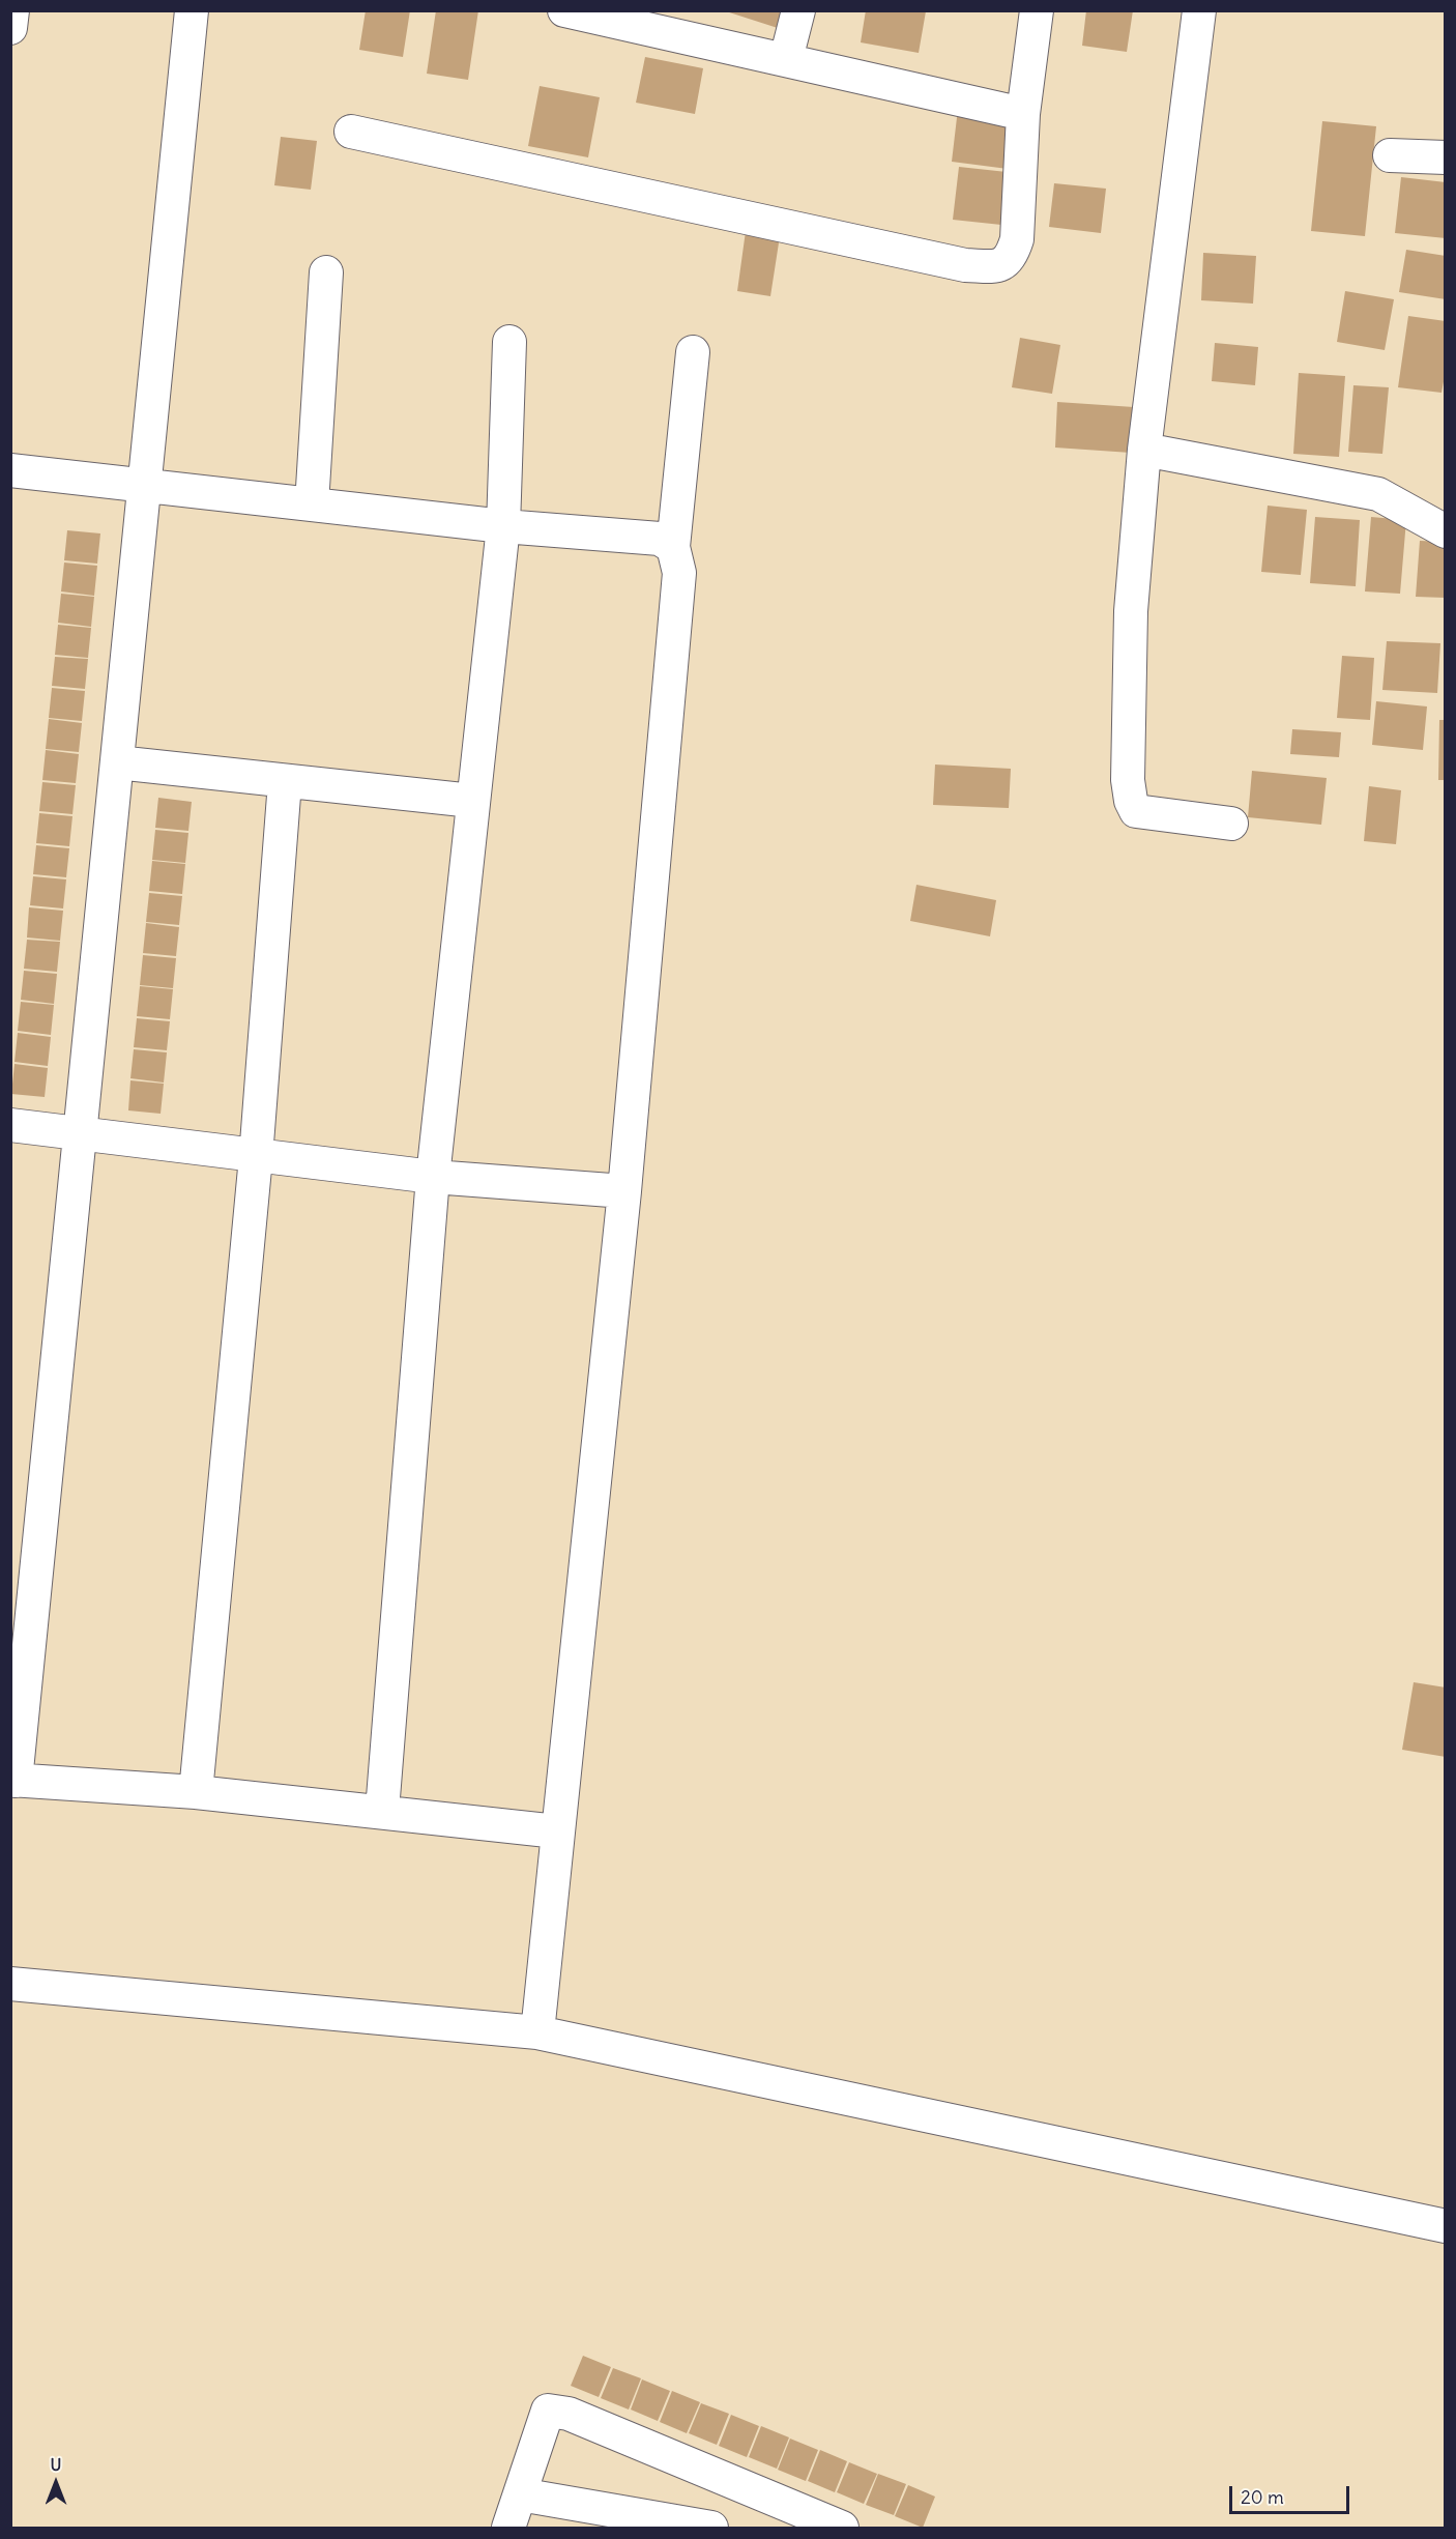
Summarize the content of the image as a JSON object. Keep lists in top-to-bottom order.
{
  "scale_bar": "20 m",
  "north": "top"
}
